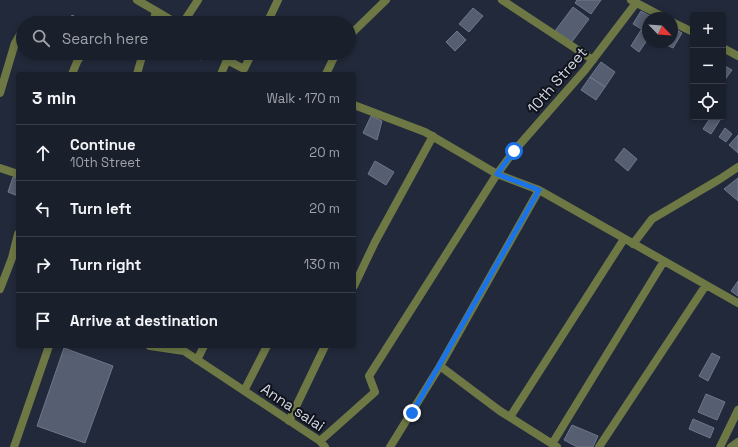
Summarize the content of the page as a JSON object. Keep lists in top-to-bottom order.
{
  "streets": {
    "street": ["10th Street", "Anna salai"]
  },
  "crossings": [
    ["10th Street", "Anna salai"]
  ],
  "north": "bottom right",
  "page": {
    "map_buttons": ["+", "−"],
    "search": "Search here",
    "heading": ["3 min", "Walk · 170 m"],
    "list": [
      ["Continue", "10th Street", "20 m"],
      ["Turn left", "20 m"],
      ["Turn right", "130 m"],
      "Arrive at destination"
    ]
  }
}
